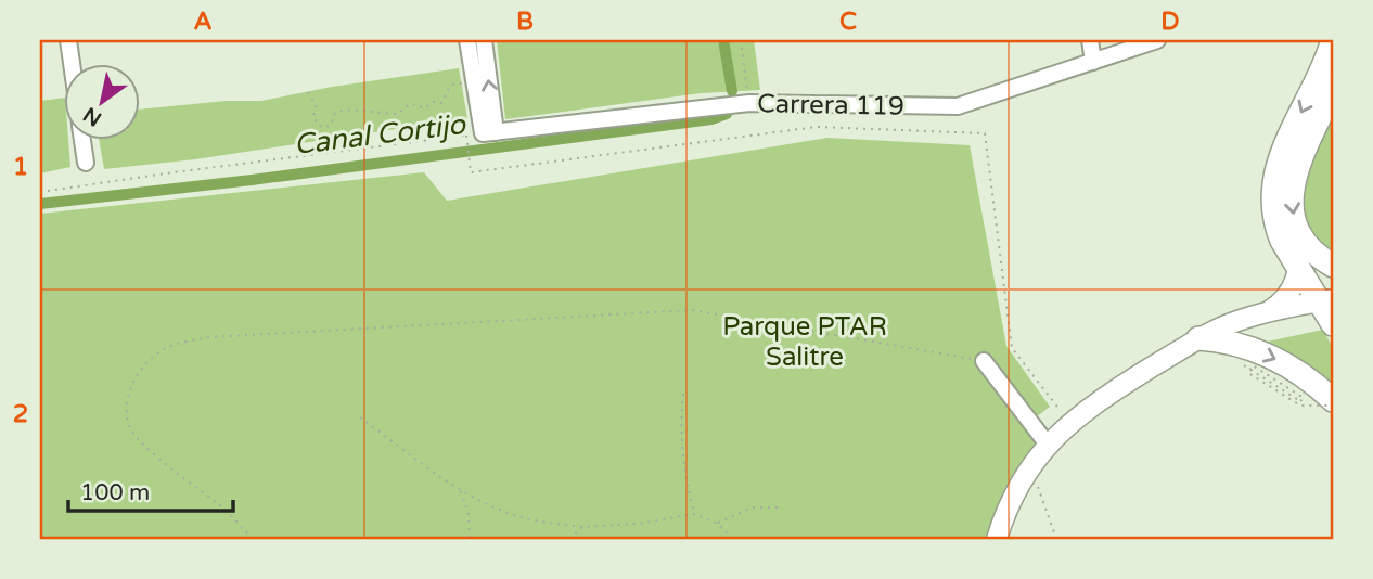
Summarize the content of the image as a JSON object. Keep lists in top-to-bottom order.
{
  "streets": {
    "street": ["Carrera 119"]
  },
  "water": ["Canal Cortijo"],
  "parks": ["Parque PTAR Salitre"],
  "scale_bar": "100 m",
  "north": "bottom left",
  "grid": {
    "columns": [
      "A",
      "B",
      "C",
      "D"
    ],
    "rows": ["1", "2"]
  }
}
